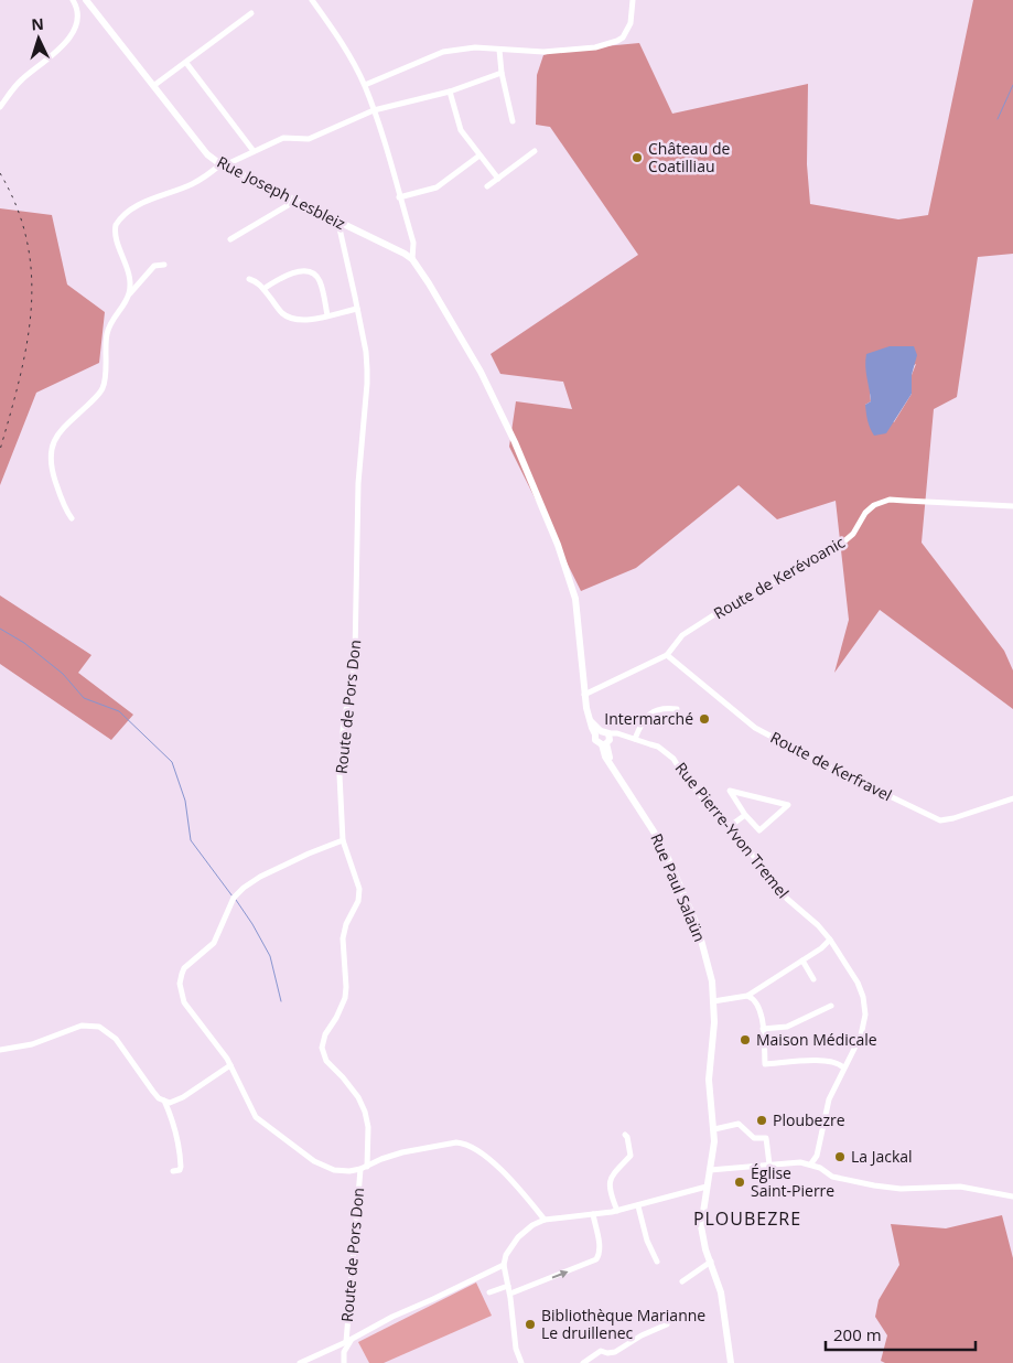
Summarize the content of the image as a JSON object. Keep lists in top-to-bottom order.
{
  "streets": {
    "main road": ["Rue Joseph Lesbleiz", "Rue Paul Salaün"],
    "street": [
      "Route de Kerévoanic",
      "Route de Pors Don",
      "Route de Kerfravel",
      "Rue Pierre-Yvon Tremel"
    ]
  },
  "crossings": [
    ["Rue Joseph Lesbleiz", "Route de Pors Don"],
    ["Route de Kerévoanic", "Route de Kerfravel"],
    ["Rue Pierre-Yvon Tremel", "Rue Paul Salaün"]
  ],
  "districts": ["PLOUBEZRE"],
  "places": [
    "Château de Coatilliau",
    "Intermarché",
    "Maison Médicale",
    "Ploubezre",
    "La Jackal",
    "Église Saint-Pierre",
    "Bibliothèque Marianne Le druillenec"
  ],
  "scale_bar": "200 m",
  "north": "top"
}
